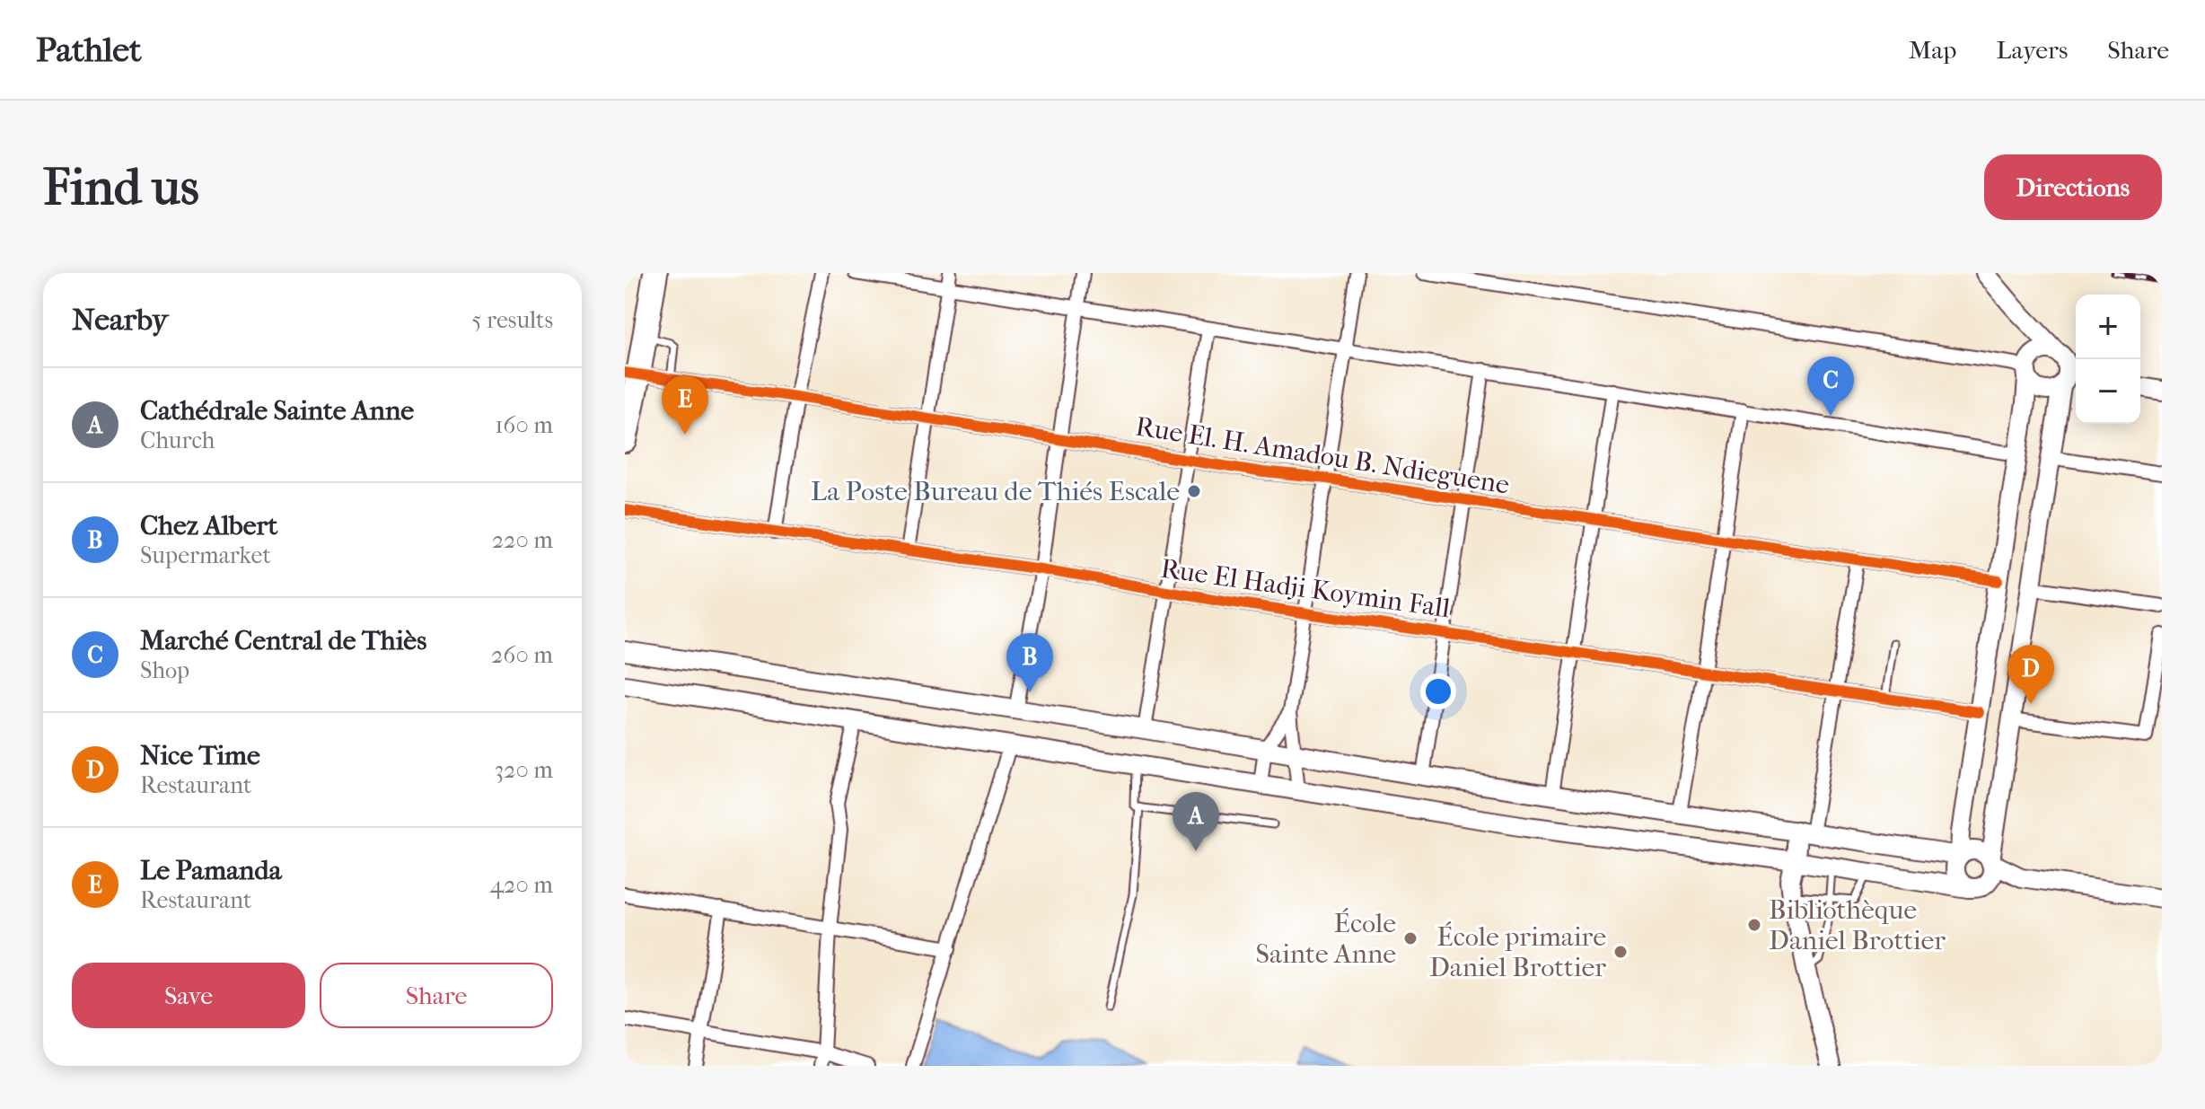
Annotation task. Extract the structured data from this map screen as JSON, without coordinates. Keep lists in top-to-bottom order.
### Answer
{
  "streets": {
    "street": ["Rue El. H. Amadou B. Ndieguene", "Rue El Hadji Koymin Fall"]
  },
  "places": [
    "La Poste Bureau de Thiés Escale",
    "Bibliothèque Daniel Brottier",
    "École Sainte Anne",
    "École primaire Daniel Brottier"
  ],
  "page": {
    "header": "Pathlet",
    "nav": ["Map", "Layers", "Share"],
    "buttons": [
      "Directions",
      ["Save", "Share"]
    ],
    "title": "Find us",
    "heading": ["Nearby", "5 results"],
    "map_buttons": ["+", "−"],
    "pins": [
      "C",
      "E",
      "B",
      "D",
      "A"
    ],
    "list": [
      {
        "mark": "A",
        "name": "Cathédrale Sainte Anne",
        "note": "Church",
        "value": "160 m"
      },
      {
        "mark": "B",
        "name": "Chez Albert",
        "note": "Supermarket",
        "value": "220 m"
      },
      {
        "mark": "C",
        "name": "Marché Central de Thiès",
        "note": "Shop",
        "value": "260 m"
      },
      {
        "mark": "D",
        "name": "Nice Time",
        "note": "Restaurant",
        "value": "320 m"
      },
      {
        "mark": "E",
        "name": "Le Pamanda",
        "note": "Restaurant",
        "value": "420 m"
      }
    ]
  }
}
